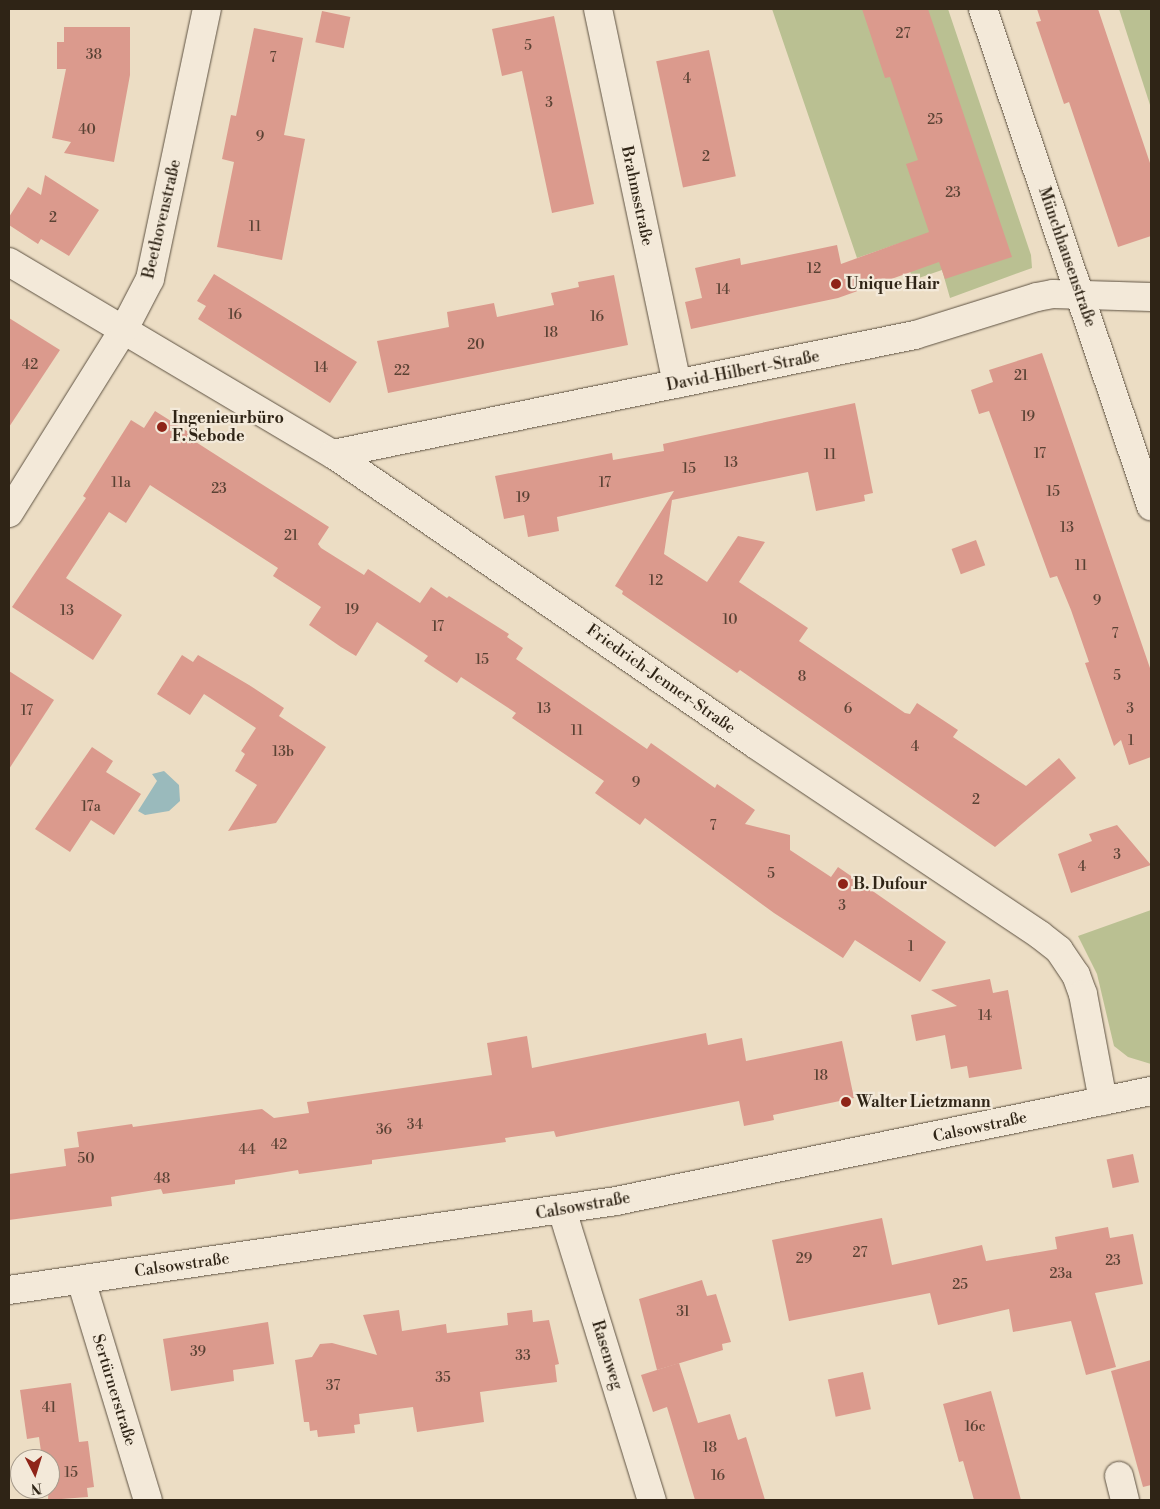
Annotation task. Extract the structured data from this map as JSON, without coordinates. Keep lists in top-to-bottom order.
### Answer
{
  "streets": {
    "street": [
      "Brahmsstraße",
      "Beethovenstraße",
      "Münchhausenstraße",
      "David-Hilbert-Straße",
      "Friedrich-Jenner-Straße",
      "Calsowstraße",
      "Rasenweg",
      "Sertürnerstraße"
    ]
  },
  "crossings": [
    ["Brahmsstraße", "David-Hilbert-Straße"],
    ["Beethovenstraße", "Friedrich-Jenner-Straße"],
    ["Münchhausenstraße", "David-Hilbert-Straße"],
    ["David-Hilbert-Straße", "Friedrich-Jenner-Straße"],
    ["Friedrich-Jenner-Straße", "Calsowstraße"],
    ["Calsowstraße", "Rasenweg"],
    ["Calsowstraße", "Sertürnerstraße"]
  ],
  "places": [
    "Unique Hair",
    "Ingenieurbüro F. Sebode",
    "B. Dufour",
    "Walter Lietzmann"
  ],
  "house_numbers": [
    "27",
    "5",
    "38",
    "7",
    "4",
    "3",
    "25",
    "40",
    "9",
    "2",
    "23",
    "2",
    "11",
    "12",
    "14",
    "16",
    "16",
    "18",
    "20",
    "42",
    "14",
    "22",
    "21",
    "19",
    "17",
    "11",
    "13",
    "15",
    "11a",
    "17",
    "23",
    "15",
    "19",
    "13",
    "21",
    "11",
    "12",
    "9",
    "19",
    "13",
    "10",
    "17",
    "7",
    "15",
    "5",
    "8",
    "13",
    "6",
    "3",
    "17",
    "11",
    "1",
    "4",
    "13b",
    "9",
    "2",
    "17a",
    "7",
    "3",
    "4",
    "5",
    "3",
    "1",
    "14",
    "18",
    "34",
    "36",
    "42",
    "44",
    "50",
    "48",
    "27",
    "29",
    "23",
    "23a",
    "25",
    "31",
    "39",
    "33",
    "35",
    "37",
    "41",
    "16c",
    "18",
    "15",
    "16"
  ],
  "north": "bottom"
}
